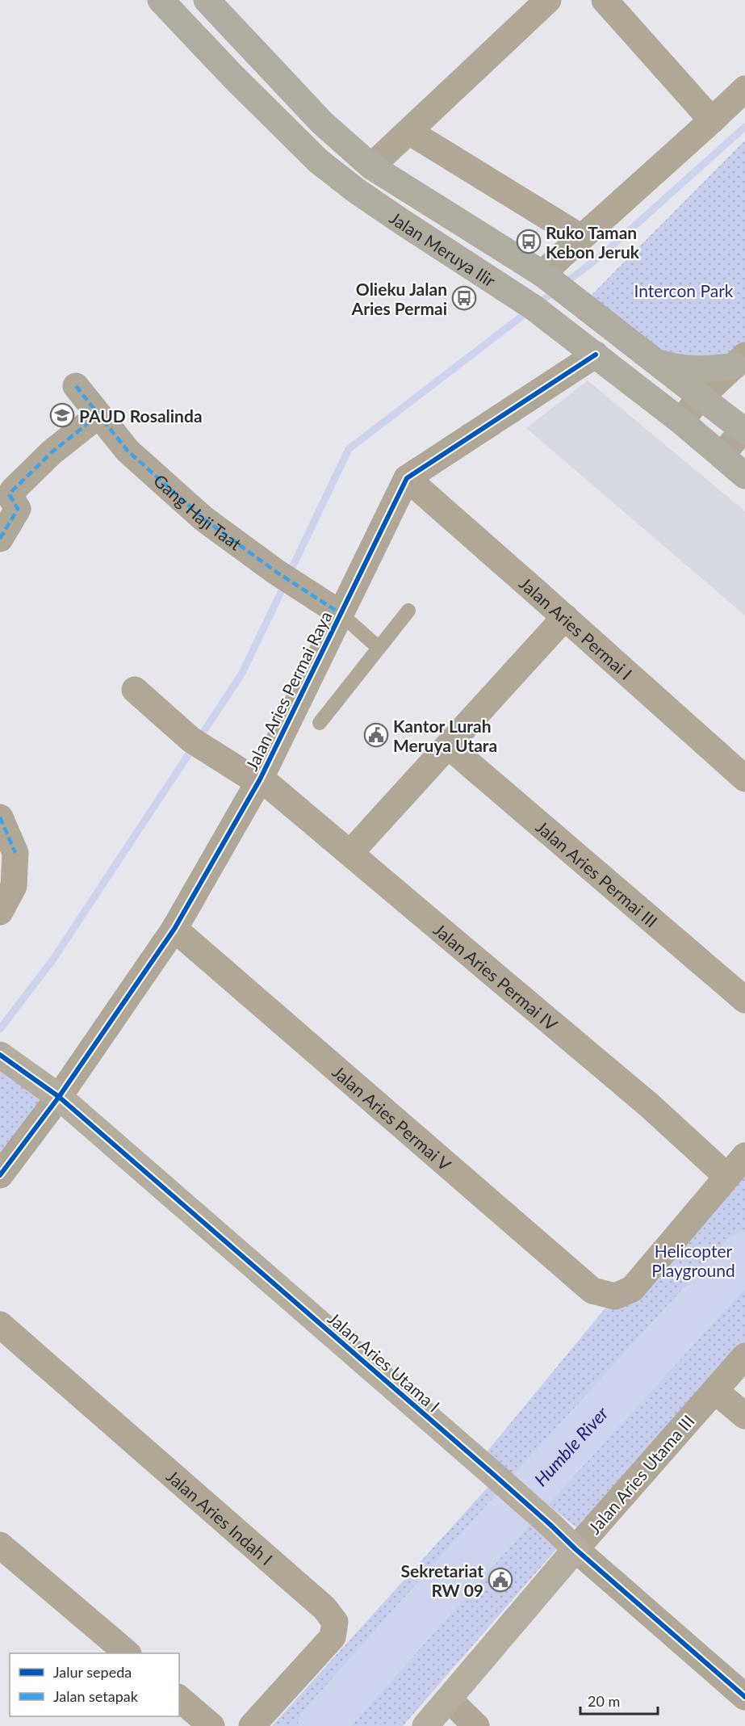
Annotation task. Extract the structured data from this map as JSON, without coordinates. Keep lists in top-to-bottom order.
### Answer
{
  "streets": {
    "main road": ["Jalan Meruya Ilir"],
    "street": [
      "Gang Haji Taat",
      "Jalan Aries Permai I",
      "Jalan Aries Permai Raya",
      "Jalan Aries Permai III",
      "Jalan Aries Permai IV",
      "Jalan Aries Permai V",
      "Jalan Aries Utama I",
      "Jalan Aries Utama III",
      "Jalan Aries Indah I"
    ]
  },
  "crossings": [
    ["Gang Haji Taat", "Jalan Aries Permai Raya"],
    ["Jalan Aries Permai I", "Jalan Aries Permai Raya"],
    ["Jalan Aries Permai Raya", "Jalan Aries Permai IV"],
    ["Jalan Aries Permai Raya", "Jalan Aries Permai V"],
    ["Jalan Aries Permai Raya", "Jalan Aries Utama I"],
    ["Jalan Aries Permai IV", "Jalan Aries Permai V"],
    ["Jalan Aries Utama I", "Jalan Aries Utama III"]
  ],
  "water": ["Humble River"],
  "parks": ["Intercon Park", "Helicopter Playground"],
  "places": {
    "bus stop": ["Ruko Taman Kebon Jeruk", "Olieku Jalan Aries Permai"],
    "school or university": ["PAUD Rosalinda"],
    "public building": ["Kantor Lurah Meruya Utara", "Sekretariat RW 09"]
  },
  "legend": ["Jalur sepeda", "Jalan setapak"],
  "scale_bar": "20 m"
}
